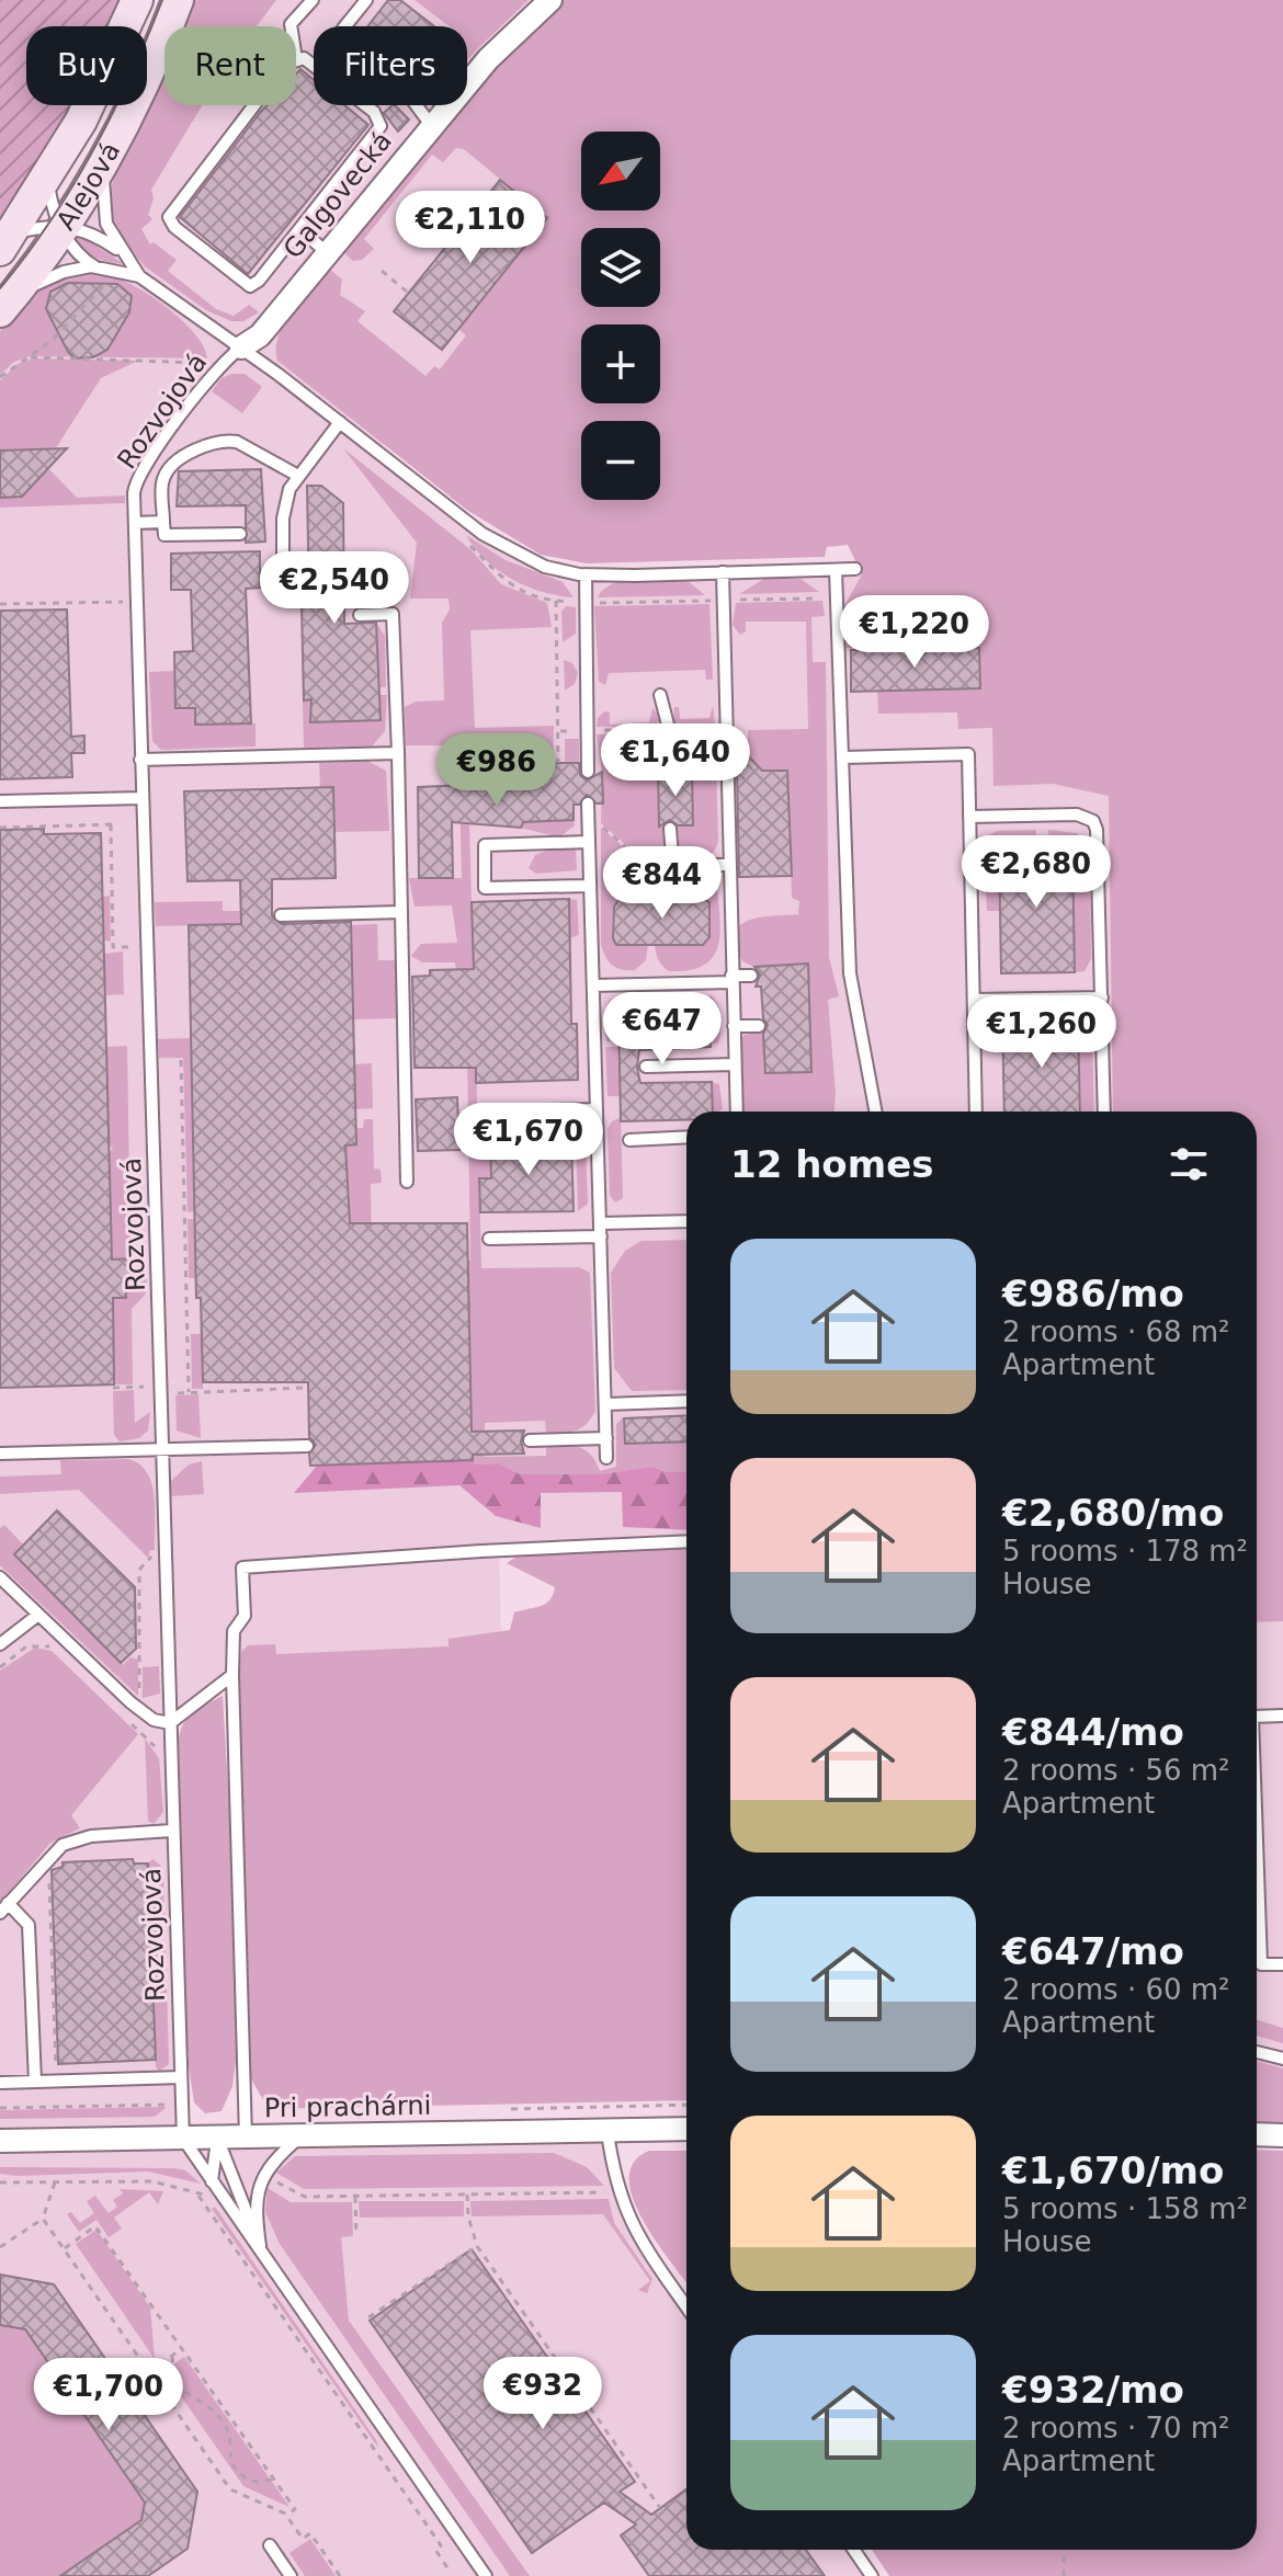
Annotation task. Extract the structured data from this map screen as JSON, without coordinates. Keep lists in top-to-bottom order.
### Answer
{
  "streets": {
    "street": ["Alejová", "Galgovecká", "Pri prachárni"],
    "lane": ["Rozvojová"]
  },
  "crossings": [
    ["Alejová", "Rozvojová"],
    ["Galgovecká", "Rozvojová"],
    ["Rozvojová", "Pri prachárni"]
  ],
  "north": "bottom left",
  "page": {
    "chip": ["Buy", "Rent", "Filters"],
    "map_buttons": ["+", "−"],
    "price": [
      "€2,110",
      "€2,540",
      "€1,220",
      "€1,640",
      "€986",
      "€2,680",
      "€844",
      "€647",
      "€1,260",
      "€1,670",
      "€932",
      "€1,700"
    ],
    "heading": "12 homes",
    "list": [
      {
        "name": "€986/mo",
        "note": "2 rooms · 68 m² · Apartment"
      },
      {
        "name": "€2,680/mo",
        "note": "5 rooms · 178 m² · House"
      },
      {
        "name": "€844/mo",
        "note": "2 rooms · 56 m² · Apartment"
      },
      {
        "name": "€647/mo",
        "note": "2 rooms · 60 m² · Apartment"
      },
      {
        "name": "€1,670/mo",
        "note": "5 rooms · 158 m² · House"
      },
      {
        "name": "€932/mo",
        "note": "2 rooms · 70 m² · Apartment"
      }
    ]
  }
}
